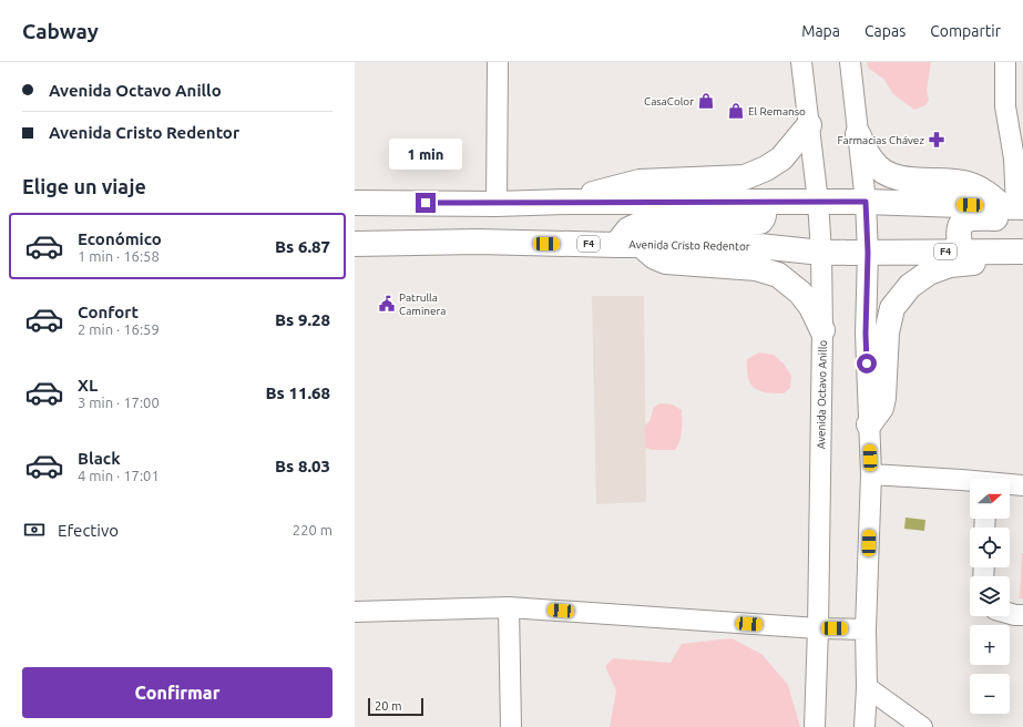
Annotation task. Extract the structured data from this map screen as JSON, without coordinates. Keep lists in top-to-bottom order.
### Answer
{
  "streets": {
    "highway": ["F4", "Avenida Cristo Redentor"],
    "street": ["Avenida Octavo Anillo"]
  },
  "crossings": [
    ["Avenida Cristo Redentor", "Avenida Octavo Anillo"]
  ],
  "places": {
    "shop": ["CasaColor", "El Remanso"],
    "pharmacy": ["Farmacias Chávez"],
    "public building": ["Patrulla Caminera"]
  },
  "scale_bar": "20 m",
  "north": "right",
  "page": {
    "header": "Cabway",
    "nav": ["Mapa", "Capas", "Compartir"],
    "banner": ["Avenida Octavo Anillo", "Avenida Cristo Redentor"],
    "bubble": "1 min",
    "heading": "Elige un viaje",
    "list": [
      {
        "name": "Económico",
        "note": "1 min · 16:58",
        "value": "Bs 6.87"
      },
      {
        "name": "Confort",
        "note": "2 min · 16:59",
        "value": "Bs 9.28"
      },
      {
        "name": "XL",
        "note": "3 min · 17:00",
        "value": "Bs 11.68"
      },
      {
        "name": "Black",
        "note": "4 min · 17:01",
        "value": "Bs 8.03"
      }
    ],
    "map_buttons": ["+", "−"],
    "pay": ["Efectivo", "220 m"],
    "buttons": "Confirmar",
    "scale": "20 m"
  }
}
